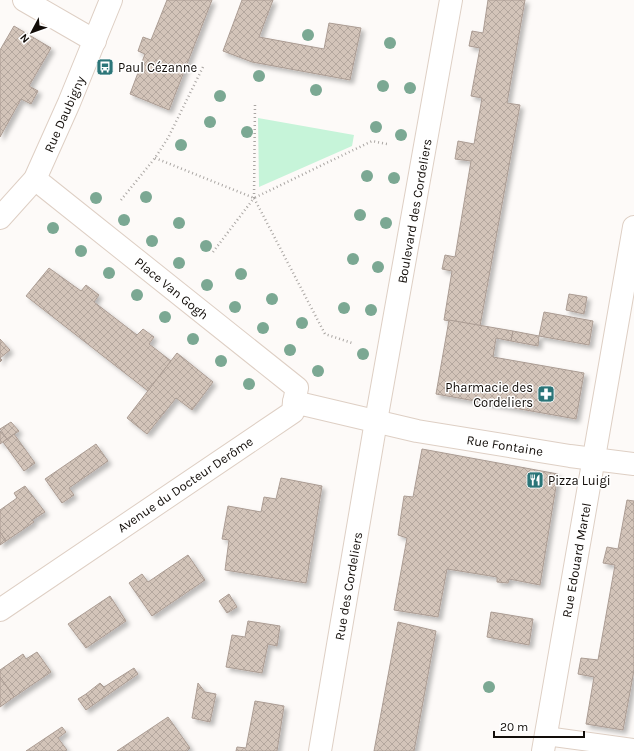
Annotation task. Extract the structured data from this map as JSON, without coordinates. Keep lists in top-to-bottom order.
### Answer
{
  "streets": {
    "street": [
      "Rue Daubigny",
      "Boulevard des Cordeliers",
      "Place Van Gogh",
      "Rue Fontaine",
      "Avenue du Docteur Derôme",
      "Rue Edouard Martel",
      "Rue des Cordeliers"
    ]
  },
  "crossings": [
    ["Rue Daubigny", "Place Van Gogh"],
    ["Boulevard des Cordeliers", "Rue Fontaine"],
    ["Boulevard des Cordeliers", "Rue des Cordeliers"],
    ["Place Van Gogh", "Avenue du Docteur Derôme"],
    ["Rue Fontaine", "Rue Edouard Martel"],
    ["Rue Fontaine", "Rue des Cordeliers"]
  ],
  "places": {
    "bus stop": ["Paul Cézanne"],
    "pharmacy": ["Pharmacie des Cordeliers"],
    "restaurant": ["Pizza Luigi"]
  },
  "scale_bar": "20 m",
  "north": "bottom left"
}
